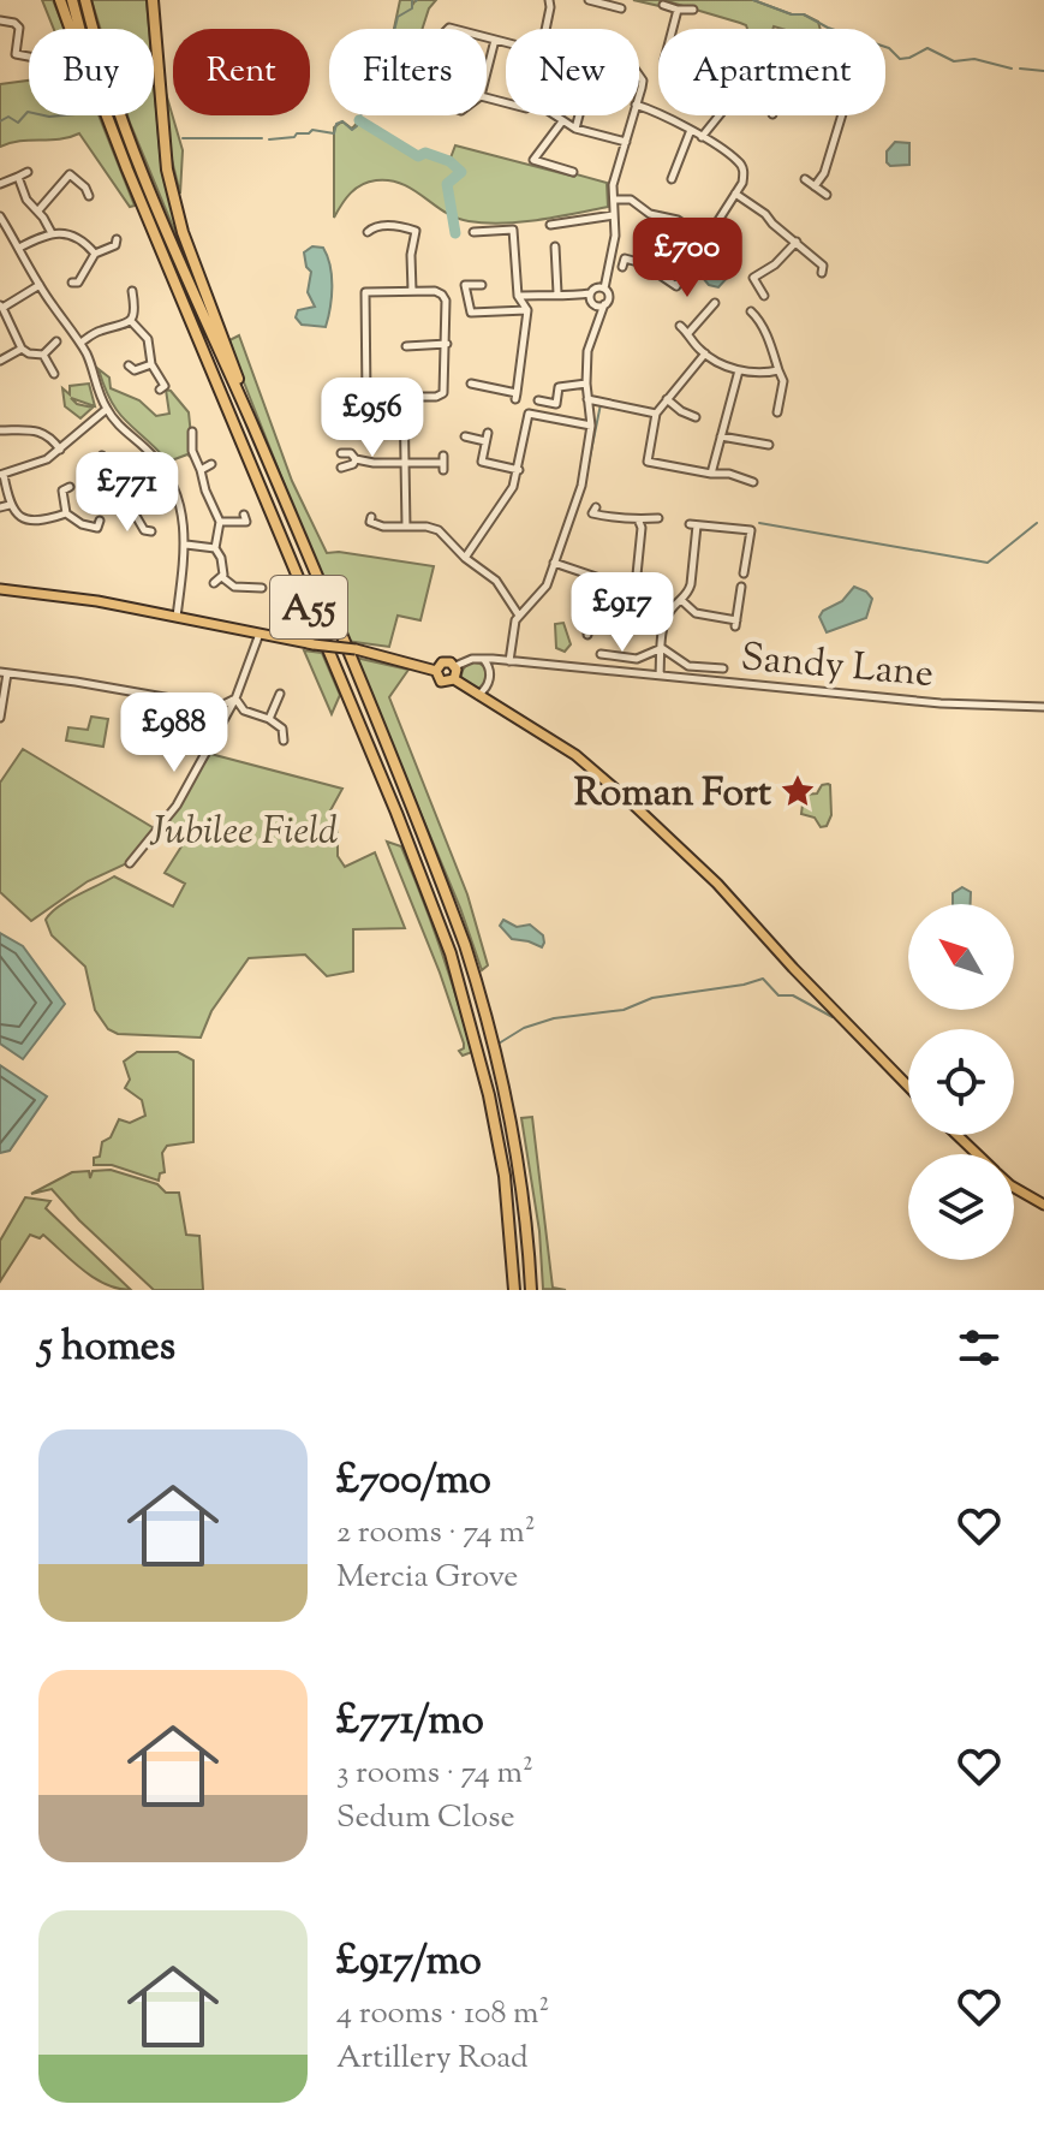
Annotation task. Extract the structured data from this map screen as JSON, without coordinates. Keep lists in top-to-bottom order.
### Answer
{
  "streets": {
    "highway": ["A55"],
    "street": ["Sandy Lane"]
  },
  "parks": ["Jubilee Field"],
  "places": {
    "place": ["Roman Fort"]
  },
  "north": "top left",
  "page": {
    "chip": [
      "Buy",
      "Rent",
      "Filters",
      "New",
      "Apartment"
    ],
    "price": [
      "£700",
      "£956",
      "£771",
      "£917",
      "£988"
    ],
    "heading": "5 homes",
    "list": [
      {
        "name": "£700/mo",
        "note": "2 rooms · 74 m² · Mercia Grove"
      },
      {
        "name": "£771/mo",
        "note": "3 rooms · 74 m² · Sedum Close"
      },
      {
        "name": "£917/mo",
        "note": "4 rooms · 108 m² · Artillery Road"
      }
    ]
  }
}
